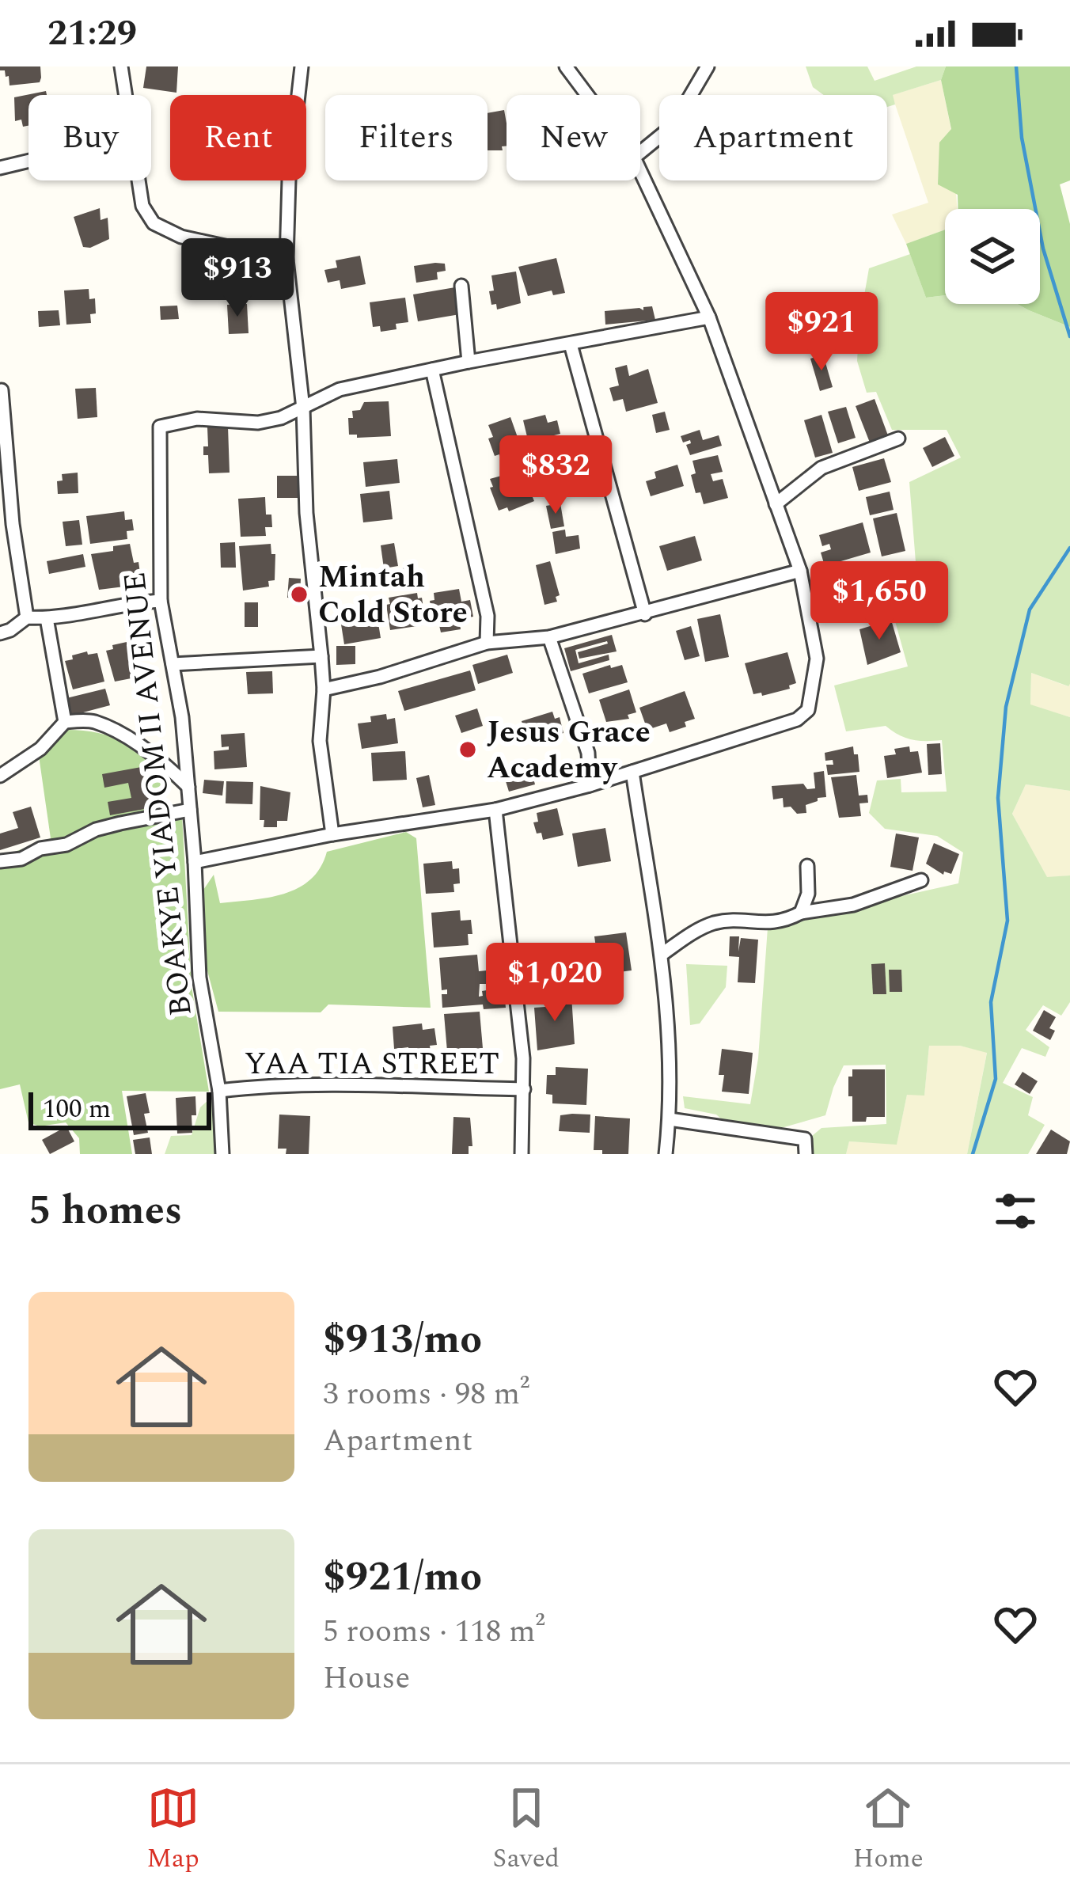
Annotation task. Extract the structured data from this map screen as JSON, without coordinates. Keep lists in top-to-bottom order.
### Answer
{
  "streets": {
    "street": ["BOAKYE YIADOM II AVENUE", "YAA TIA STREET"]
  },
  "crossings": [
    ["BOAKYE YIADOM II AVENUE", "YAA TIA STREET"]
  ],
  "places": ["Mintah Cold Store", "Jesus Grace Academy"],
  "scale_bar": "100 m",
  "page": {
    "status": "21:29",
    "chip": [
      "Buy",
      "Rent",
      "Filters",
      "New",
      "Apartment"
    ],
    "price": [
      "$913",
      "$921",
      "$832",
      "$1,650",
      "$1,020"
    ],
    "scale": "100 m",
    "heading": "5 homes",
    "list": [
      {
        "name": "$913/mo",
        "note": "3 rooms · 98 m² · Apartment"
      },
      {
        "name": "$921/mo",
        "note": "5 rooms · 118 m² · House"
      }
    ],
    "tabs": ["Map", "Saved", "Home"]
  }
}
